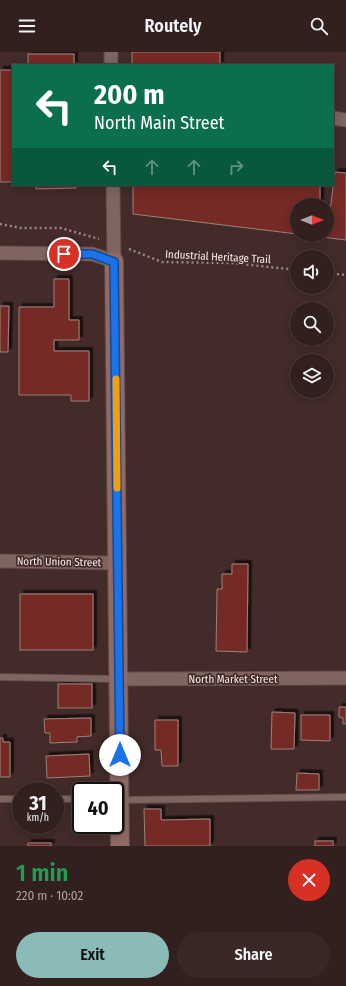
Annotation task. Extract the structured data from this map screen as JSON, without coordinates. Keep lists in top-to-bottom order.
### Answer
{
  "streets": {
    "street": ["North Union Street", "North Market Street"],
    "path": ["Industrial Heritage Trail"]
  },
  "north": "right",
  "page": {
    "header": "Routely",
    "turn": ["200 m", "North Main Street"],
    "speed": "31 km/h",
    "limit": "40",
    "heading": ["1 min", "220 m · 10:02"],
    "buttons": ["Exit", "Share"]
  }
}
